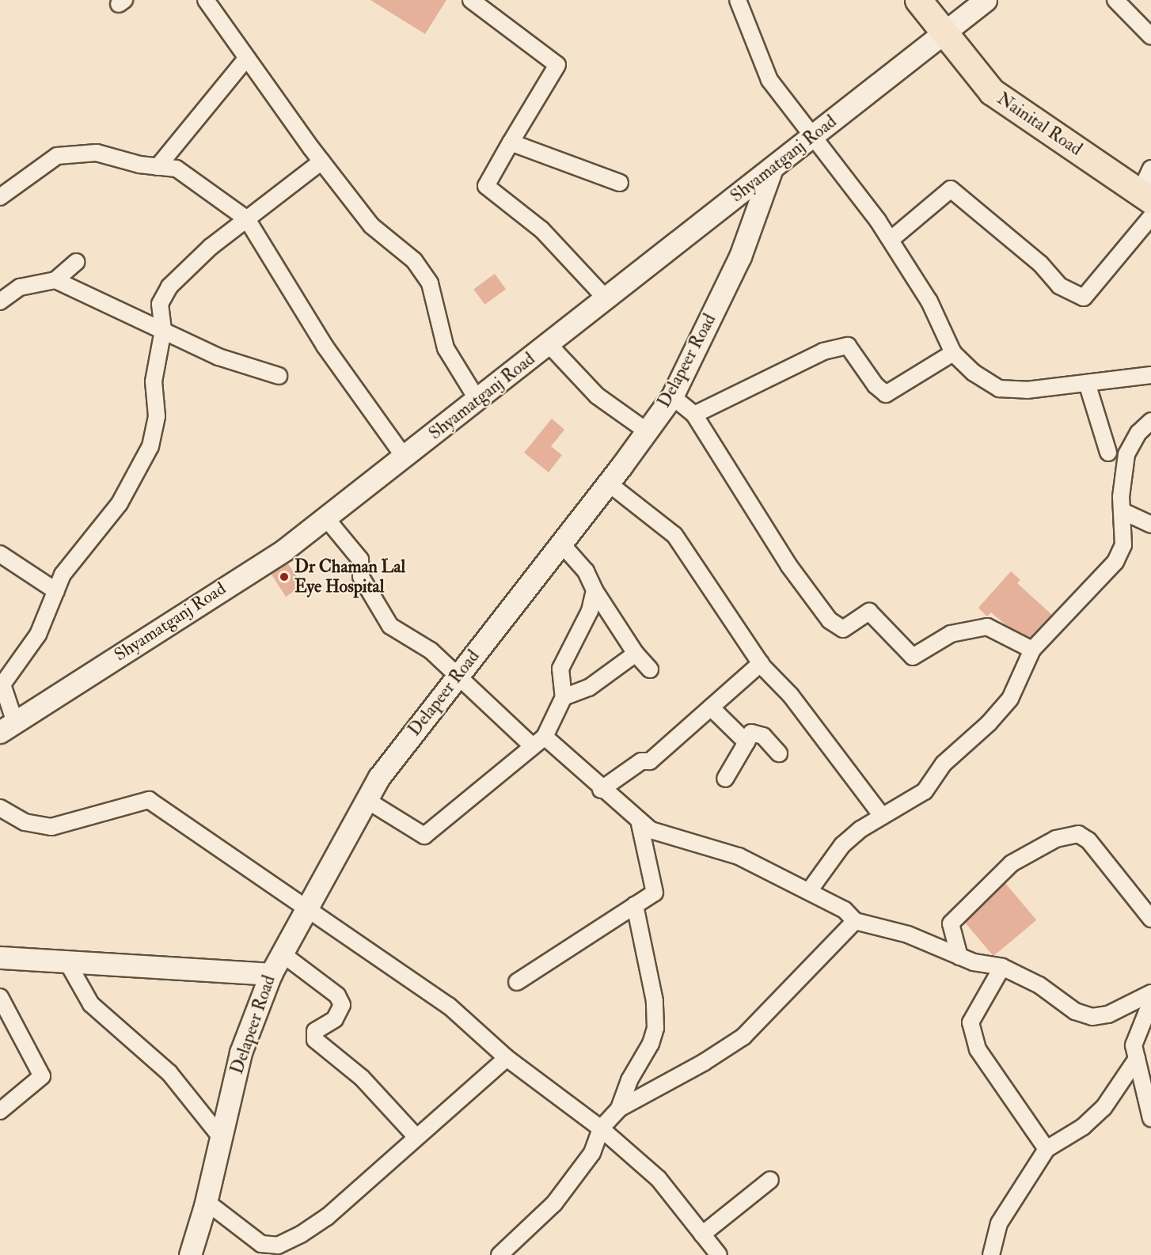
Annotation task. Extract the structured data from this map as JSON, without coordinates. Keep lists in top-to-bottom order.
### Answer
{
  "streets": {
    "highway": ["Nainital Road"],
    "street": ["Shyamatganj Road", "Delapeer Road"]
  },
  "crossings": [
    ["Nainital Road", "Shyamatganj Road"],
    ["Shyamatganj Road", "Delapeer Road"]
  ],
  "places": ["Dr Chaman Lal Eye Hospital"]
}
